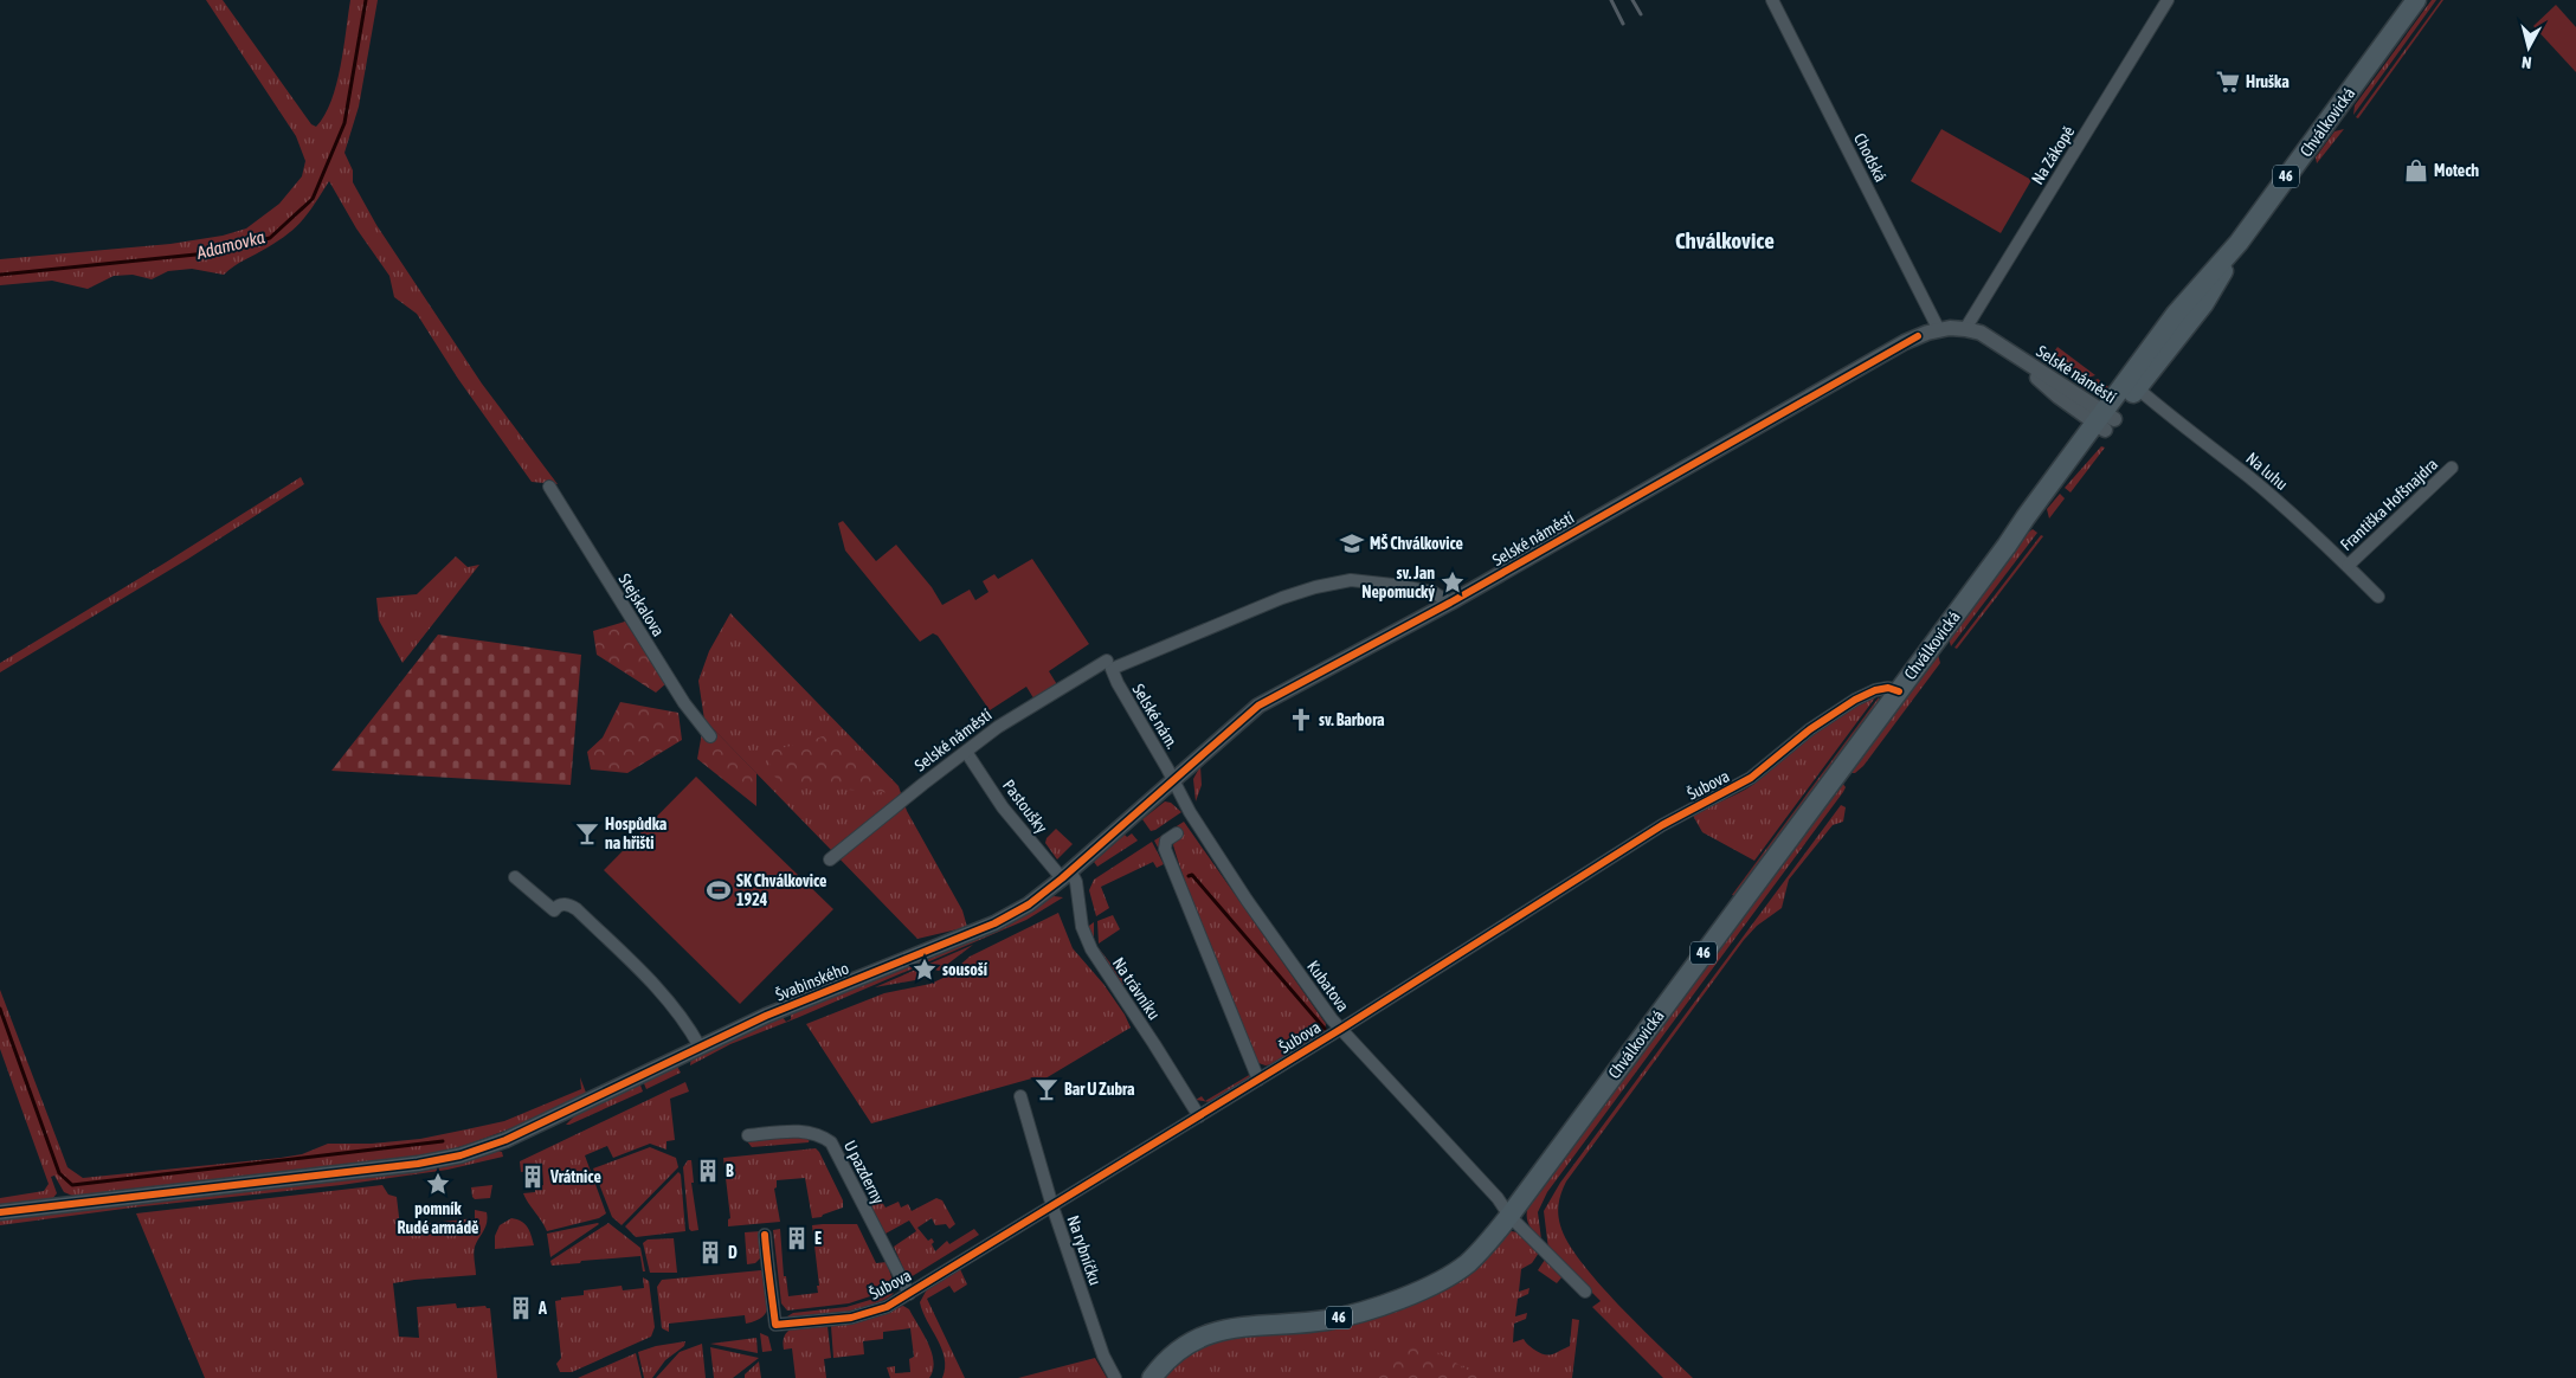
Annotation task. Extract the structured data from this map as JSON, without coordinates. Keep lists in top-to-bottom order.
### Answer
{
  "streets": {
    "main road": ["Chválkovická", "46"],
    "street": [
      "Na Zákopě",
      "Chodská",
      "Selské náměstí",
      "Na luhu",
      "Františka Hofšnajdra",
      "Stejskalova",
      "Selské nám.",
      "Šubova",
      "Pastoušky",
      "Švabinského",
      "Kubatova",
      "Na trávníku",
      "U pazderny",
      "Na rybníčku"
    ]
  },
  "crossings": [
    ["Chválkovická", "Selské náměstí"],
    ["Chválkovická", "Na luhu"],
    ["Chválkovická", "Šubova"],
    ["Chválkovická", "Kubatova"],
    ["Na Zákopě", "Selské náměstí"],
    ["Chodská", "Selské náměstí"],
    ["Selské náměstí", "Selské nám."],
    ["Selské náměstí", "Pastoušky"],
    ["Selské náměstí", "Švabinského"],
    ["Selské náměstí", "Kubatova"],
    ["Na luhu", "Františka Hofšnajdra"],
    ["Selské nám.", "Švabinského"],
    ["Selské nám.", "Kubatova"],
    ["Šubova", "Kubatova"],
    ["Šubova", "Na trávníku"],
    ["Šubova", "U pazderny"],
    ["Šubova", "Na rybníčku"],
    ["Pastoušky", "Švabinského"],
    ["Pastoušky", "Na trávníku"],
    ["Švabinského", "Kubatova"],
    ["Švabinského", "Na trávníku"]
  ],
  "districts": ["Chválkovice"],
  "water": ["Adamovka"],
  "places": {
    "supermarket": ["Hruška"],
    "shop": ["Motech"],
    "school or university": ["MŠ Chválkovice"],
    "place": ["sv. Jan Nepomucký", "sousoší", "pomník Rudé armádě"],
    "church": ["sv. Barbora"],
    "bar": ["Hospůdka na hřišti", "Bar U Zubra"],
    "sports": ["SK Chválkovice 1924"],
    "building": [
      "B",
      "Vrátnice",
      "E",
      "D",
      "A"
    ]
  },
  "north": "bottom"
}
